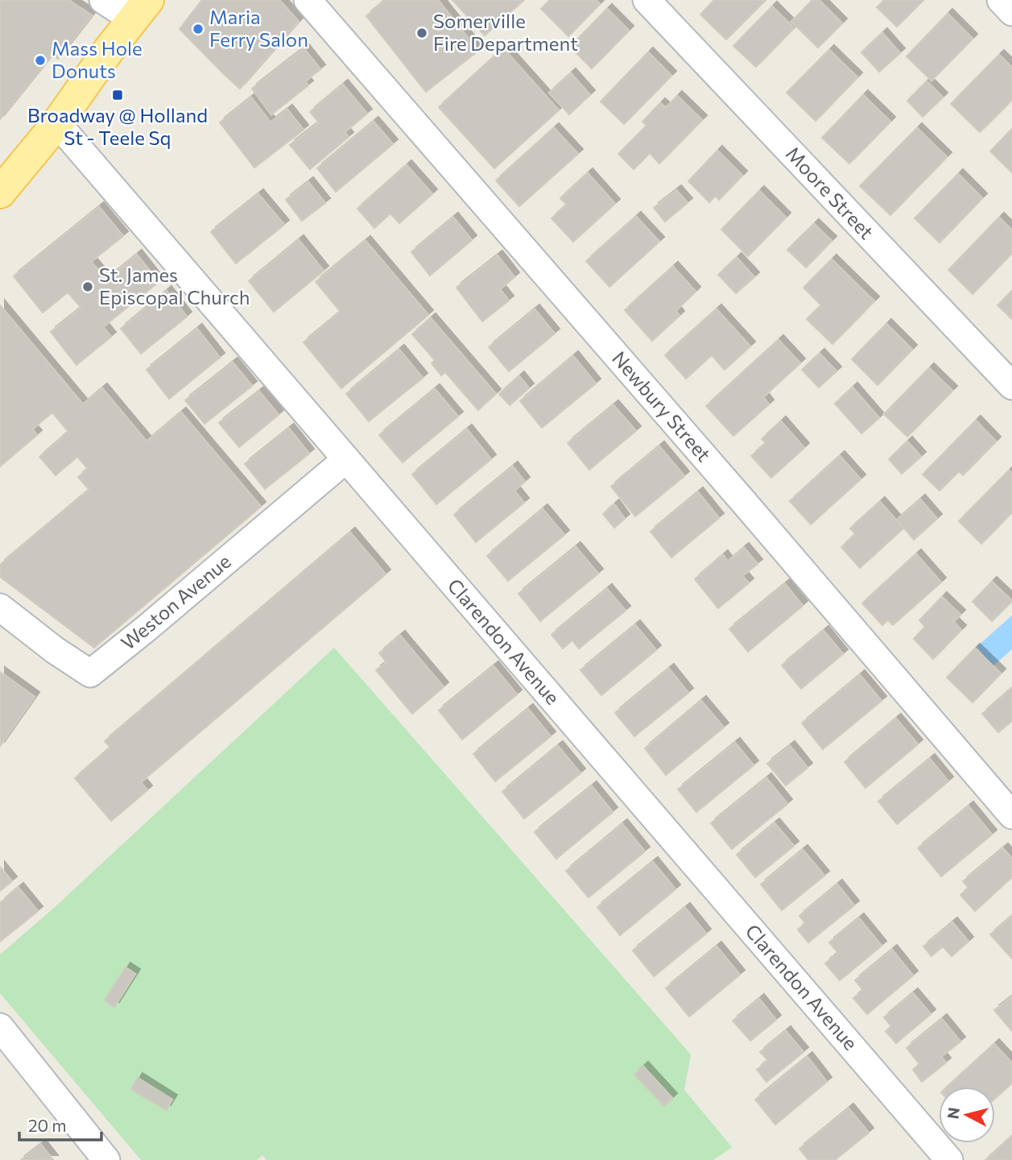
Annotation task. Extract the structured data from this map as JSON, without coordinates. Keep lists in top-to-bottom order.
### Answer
{
  "streets": {
    "street": [
      "Moore Street",
      "Newbury Street",
      "Weston Avenue",
      "Clarendon Avenue"
    ]
  },
  "crossings": [
    ["Weston Avenue", "Clarendon Avenue"]
  ],
  "places": {
    "other": [
      "Maria Ferry Salon",
      "Somerville Fire Department",
      "Mass Hole Donuts",
      "St. James Episcopal Church"
    ],
    "transit": ["Broadway @ Holland St - Teele Sq"]
  },
  "scale_bar": "20 m",
  "north": "left"
}
